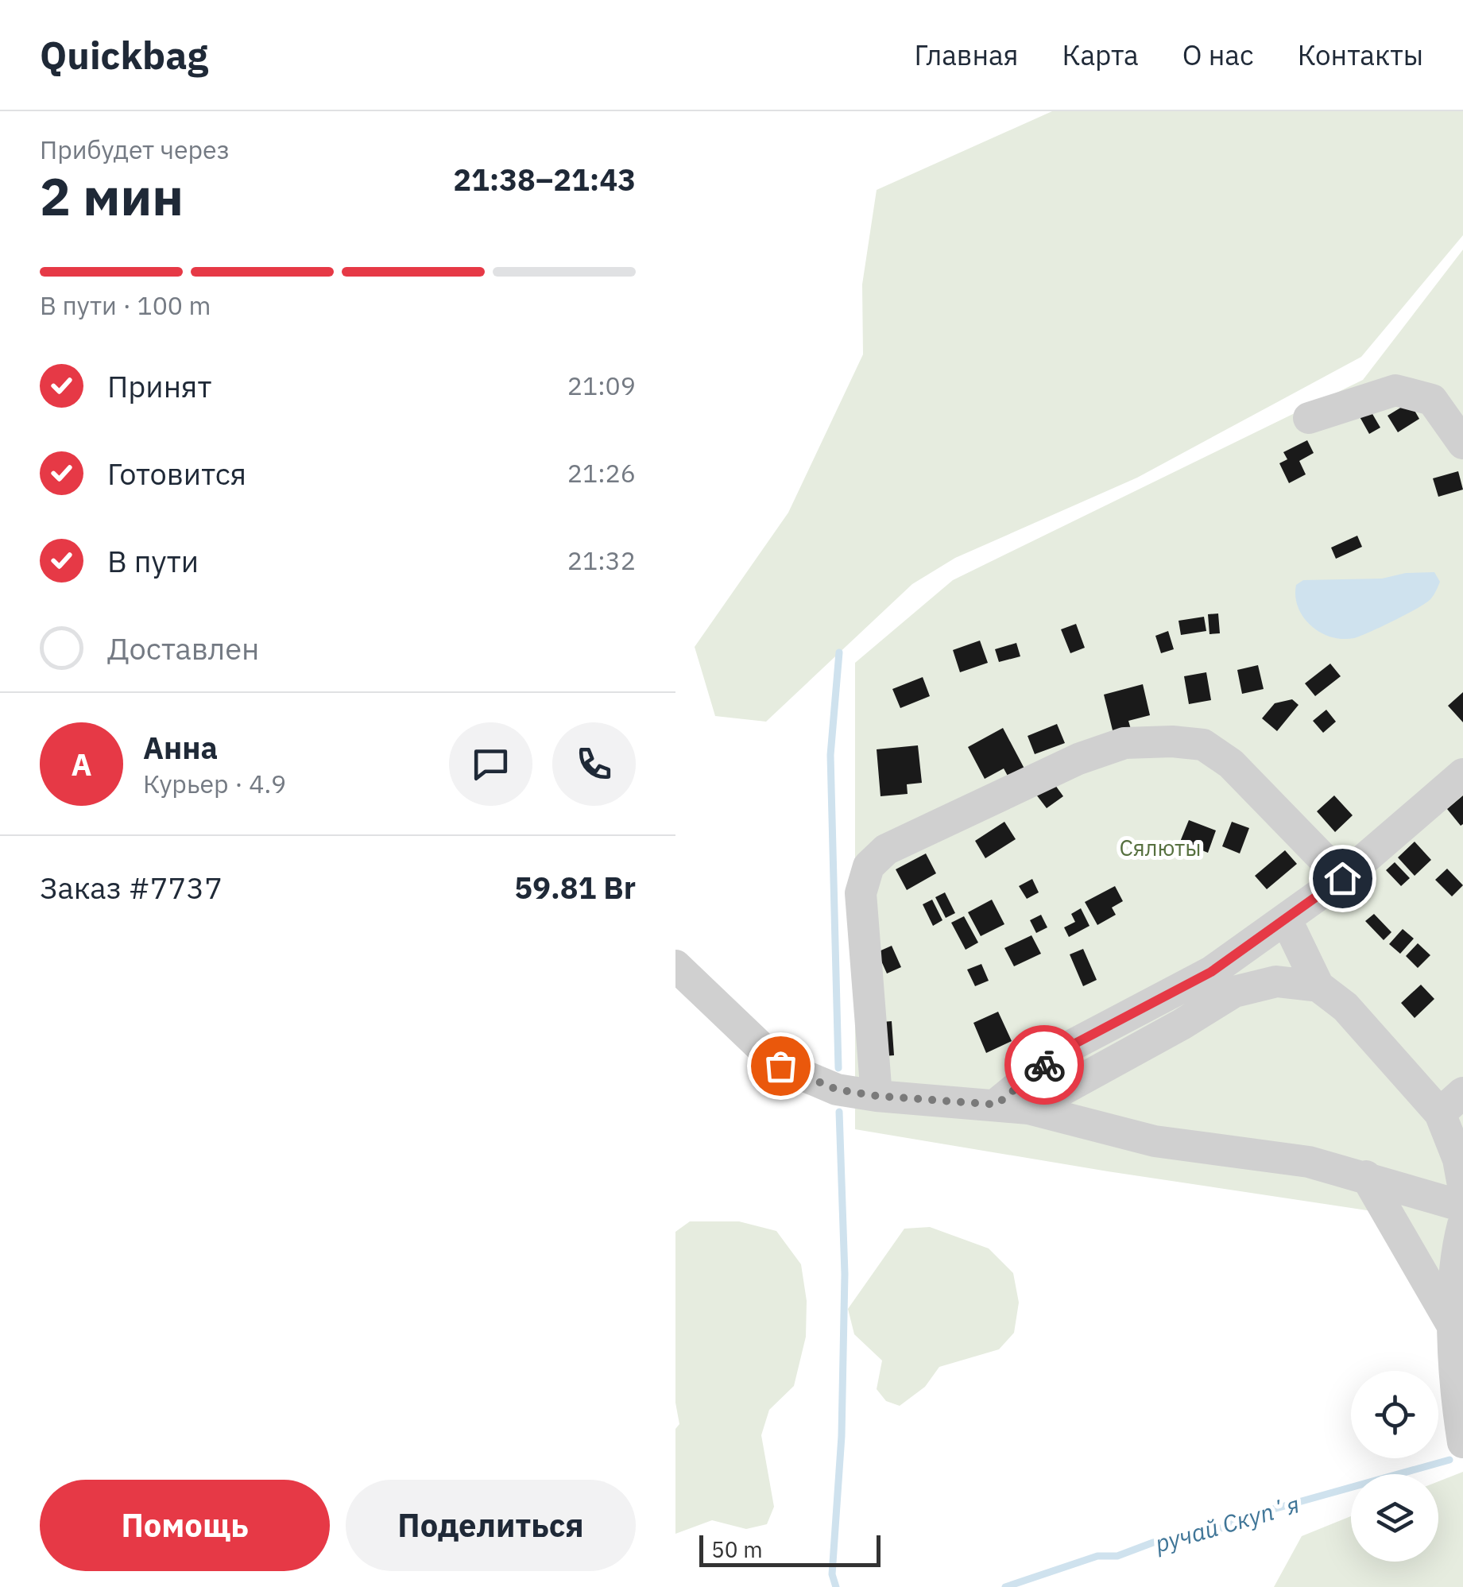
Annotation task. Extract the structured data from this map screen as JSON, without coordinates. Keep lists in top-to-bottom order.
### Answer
{
  "water": ["ручай Скупʼя"],
  "parks": ["Сялюты"],
  "scale_bar": "50 m",
  "page": {
    "header": "Quickbag",
    "nav": [
      "Главная",
      "Карта",
      "О нас",
      "Контакты"
    ],
    "heading": ["2 мин", "Прибудет через", "21:38–21:43"],
    "panel": [
      "Анна",
      "Курьер · 4.9",
      "Заказ #7737",
      "59.81 Br"
    ],
    "bar": "В пути · 100 m",
    "list": [
      ["Принят", "21:09"],
      ["Готовится", "21:26"],
      ["В пути", "21:32"],
      "Доставлен"
    ],
    "round": "А",
    "buttons": ["Помощь", "Поделиться"],
    "scale": "50 m"
  }
}
